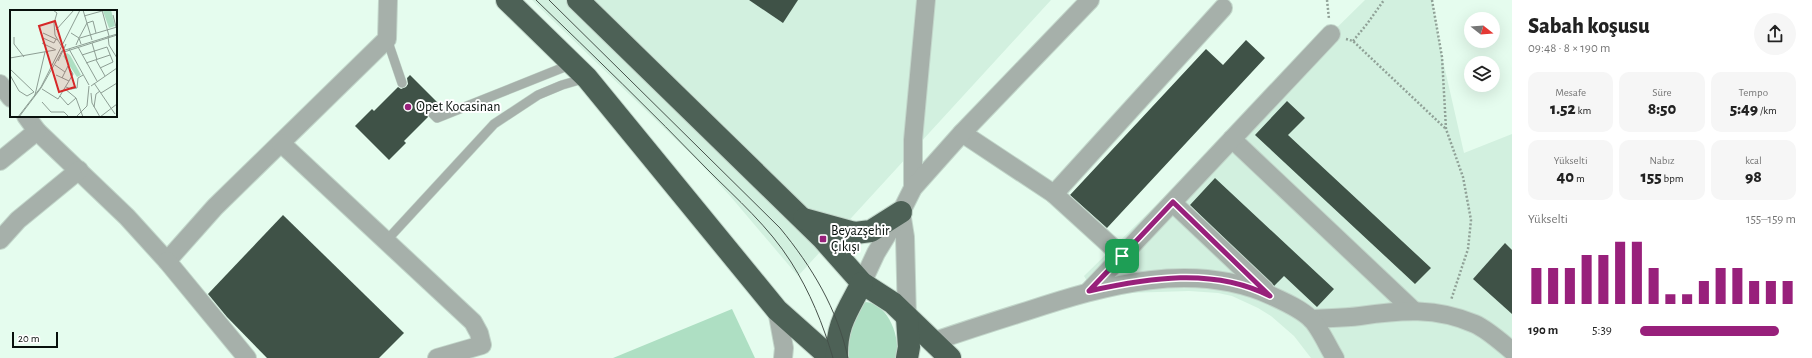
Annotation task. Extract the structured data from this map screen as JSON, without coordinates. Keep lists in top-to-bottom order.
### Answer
{
  "places": {
    "other": ["Opet Kocasinan"],
    "transit": ["Beyazşehir Çıkışı"]
  },
  "scale_bar": "20 m",
  "north": "right",
  "page": {
    "heading": ["Sabah koşusu", "09:48 · 8 × 190 m"],
    "stats": [
      ["Mesafe", "1.52 km"],
      ["Süre", "8:50"],
      ["Tempo", "5:49 /km"],
      ["Yükselti", "40 m"],
      ["Nabız", "155 bpm"],
      ["kcal", "98"]
    ],
    "chart": ["Yükselti", "155–159 m"],
    "list": [
      {
        "name": "190 m",
        "note": "5:39"
      }
    ],
    "scale": "20 m"
  }
}
